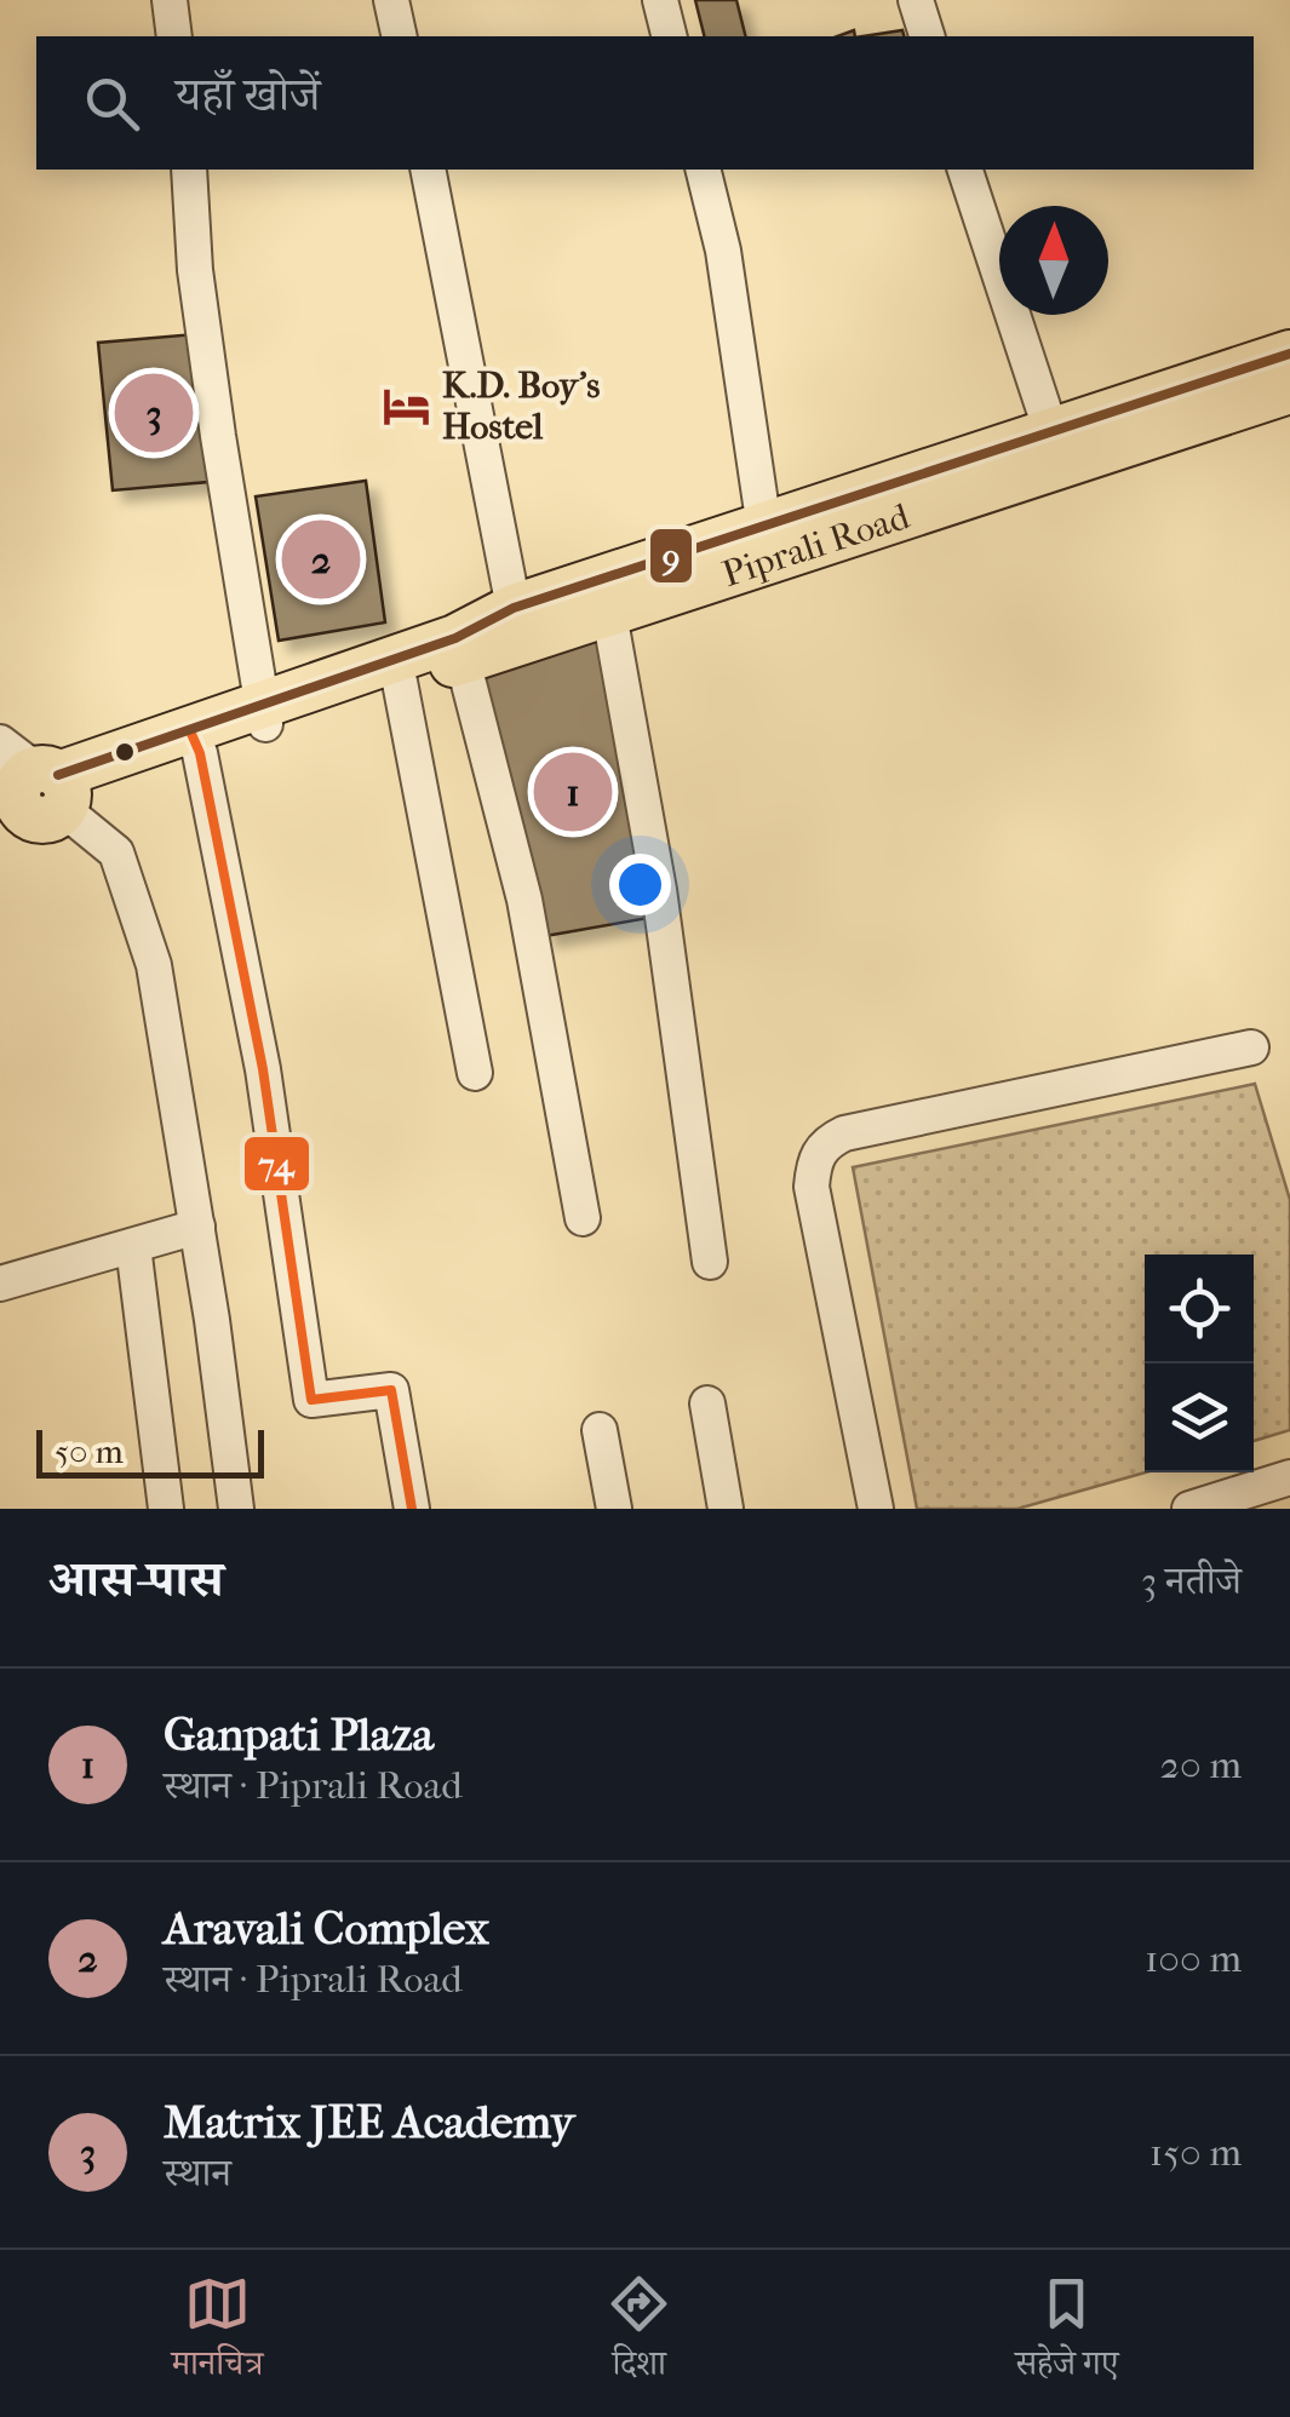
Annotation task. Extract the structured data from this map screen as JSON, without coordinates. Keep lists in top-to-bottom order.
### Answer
{
  "streets": {
    "main road": ["Piprali Road"]
  },
  "places": {
    "hotel": ["K.D. Boy's Hostel"]
  },
  "lines": ["transit line 9", "transit line 74"],
  "scale_bar": "50 m",
  "north": "top",
  "page": {
    "search": "यहाँ खोजें",
    "pins": ["3", "2", "1"],
    "scale": "50 m",
    "heading": ["आस-पास", "3 नतीजे"],
    "list": [
      {
        "mark": "1",
        "name": "Ganpati Plaza",
        "note": "स्थान · Piprali Road",
        "value": "20 m"
      },
      {
        "mark": "2",
        "name": "Aravali Complex",
        "note": "स्थान · Piprali Road",
        "value": "100 m"
      },
      {
        "mark": "3",
        "name": "Matrix JEE Academy",
        "note": "स्थान",
        "value": "150 m"
      }
    ],
    "nav": ["मानचित्र", "दिशा", "सहेजे गए"]
  }
}
